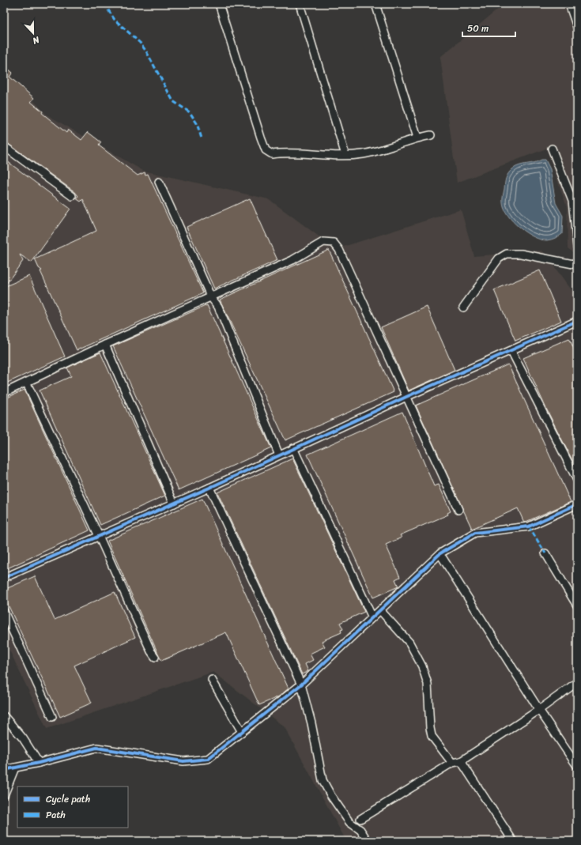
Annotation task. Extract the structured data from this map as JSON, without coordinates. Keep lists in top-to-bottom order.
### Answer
{
  "legend": ["Cycle path", "Path"],
  "scale_bar": "50 m",
  "north": "bottom"
}
